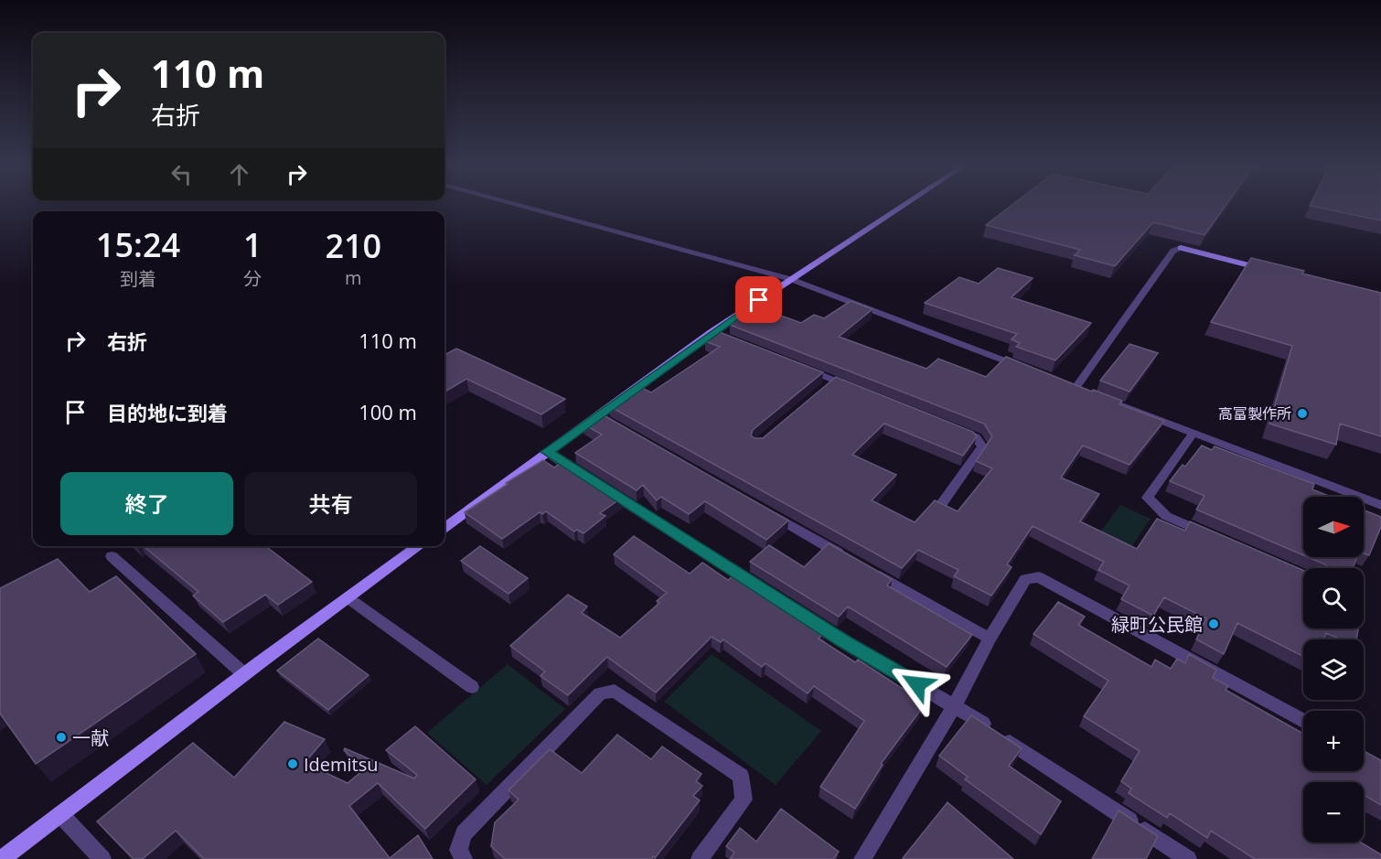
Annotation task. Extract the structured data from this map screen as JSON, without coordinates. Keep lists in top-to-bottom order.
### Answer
{
  "places": [
    "高富製作所",
    "緑町公民館",
    "一献",
    "Idemitsu"
  ],
  "north": "right",
  "page": {
    "turn": ["110 m", "右折"],
    "eta": [
      "15:24",
      "到着",
      "1",
      "分",
      "210",
      "m"
    ],
    "list": [
      {
        "name": "右折",
        "value": "110 m"
      },
      {
        "name": "目的地に到着",
        "value": "100 m"
      }
    ],
    "buttons": ["終了", "共有"],
    "map_buttons": ["+", "−"]
  }
}
